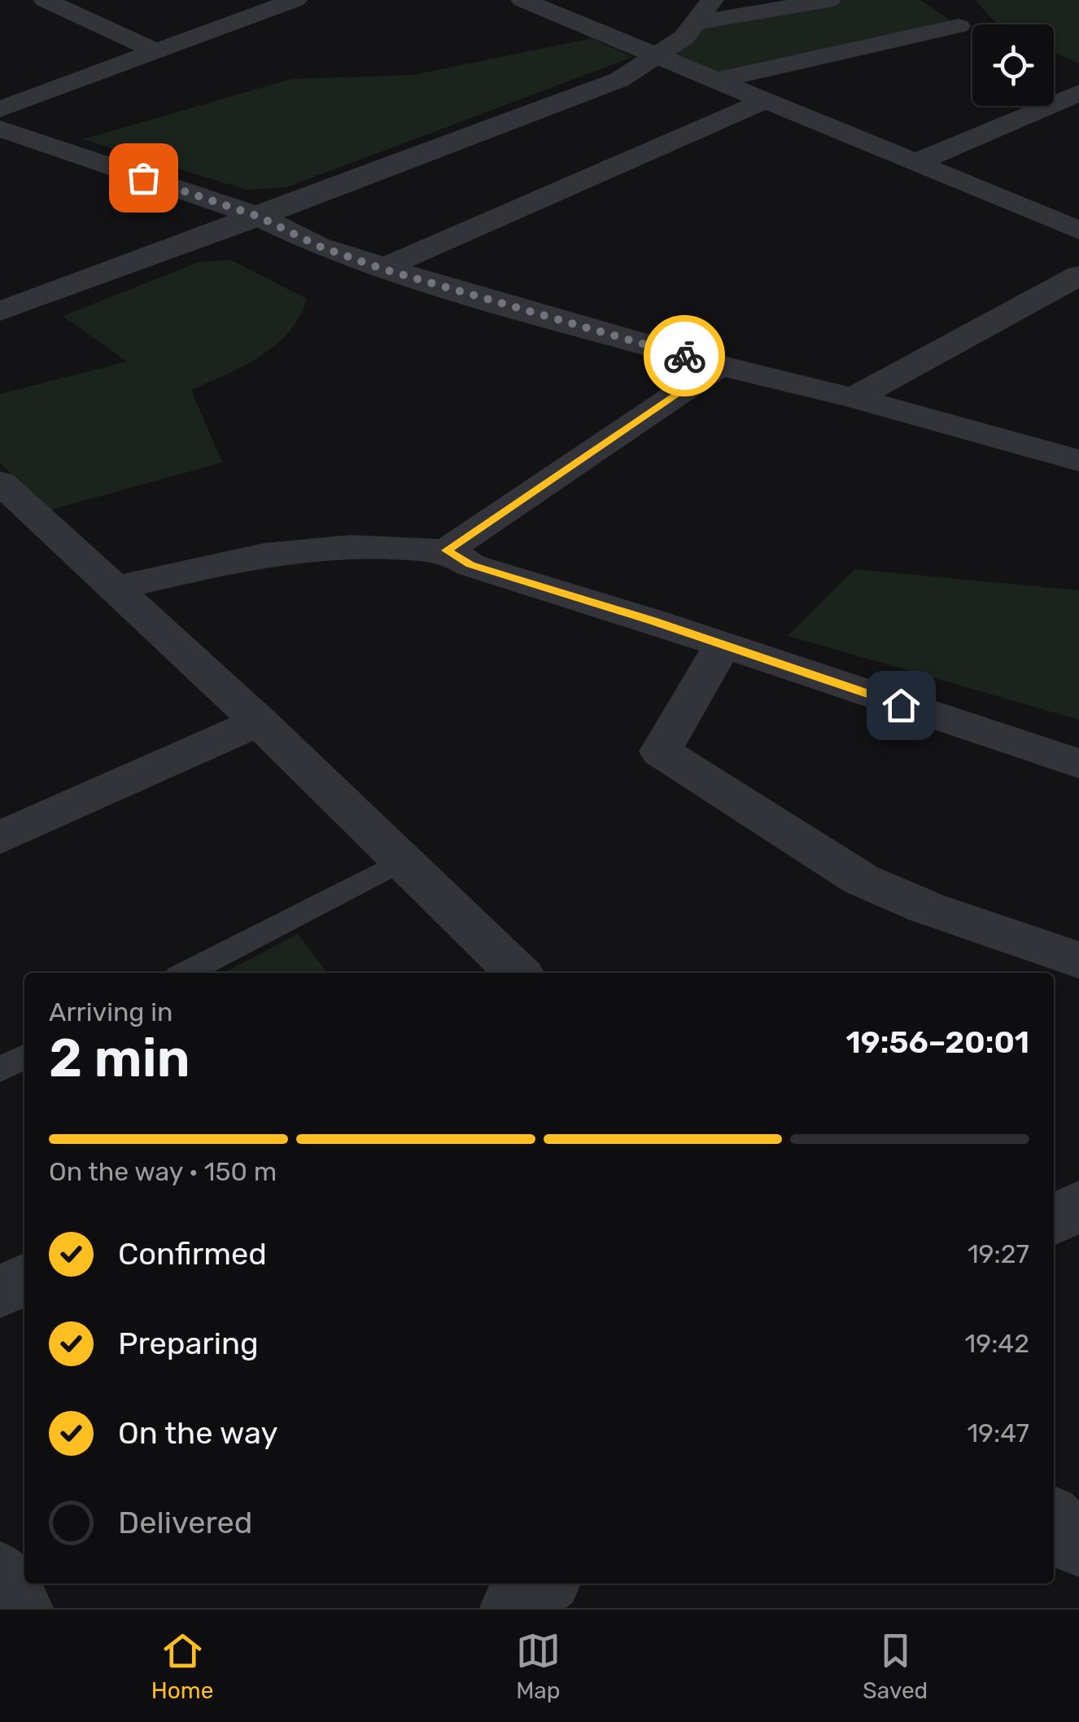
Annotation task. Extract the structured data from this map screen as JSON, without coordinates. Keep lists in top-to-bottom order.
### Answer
{
  "page": {
    "heading": ["2 min", "Arriving in", "19:56–20:01"],
    "bar": "On the way · 150 m",
    "list": [
      ["Confirmed", "19:27"],
      ["Preparing", "19:42"],
      ["On the way", "19:47"],
      "Delivered"
    ],
    "tabs": ["Home", "Map", "Saved"]
  }
}
